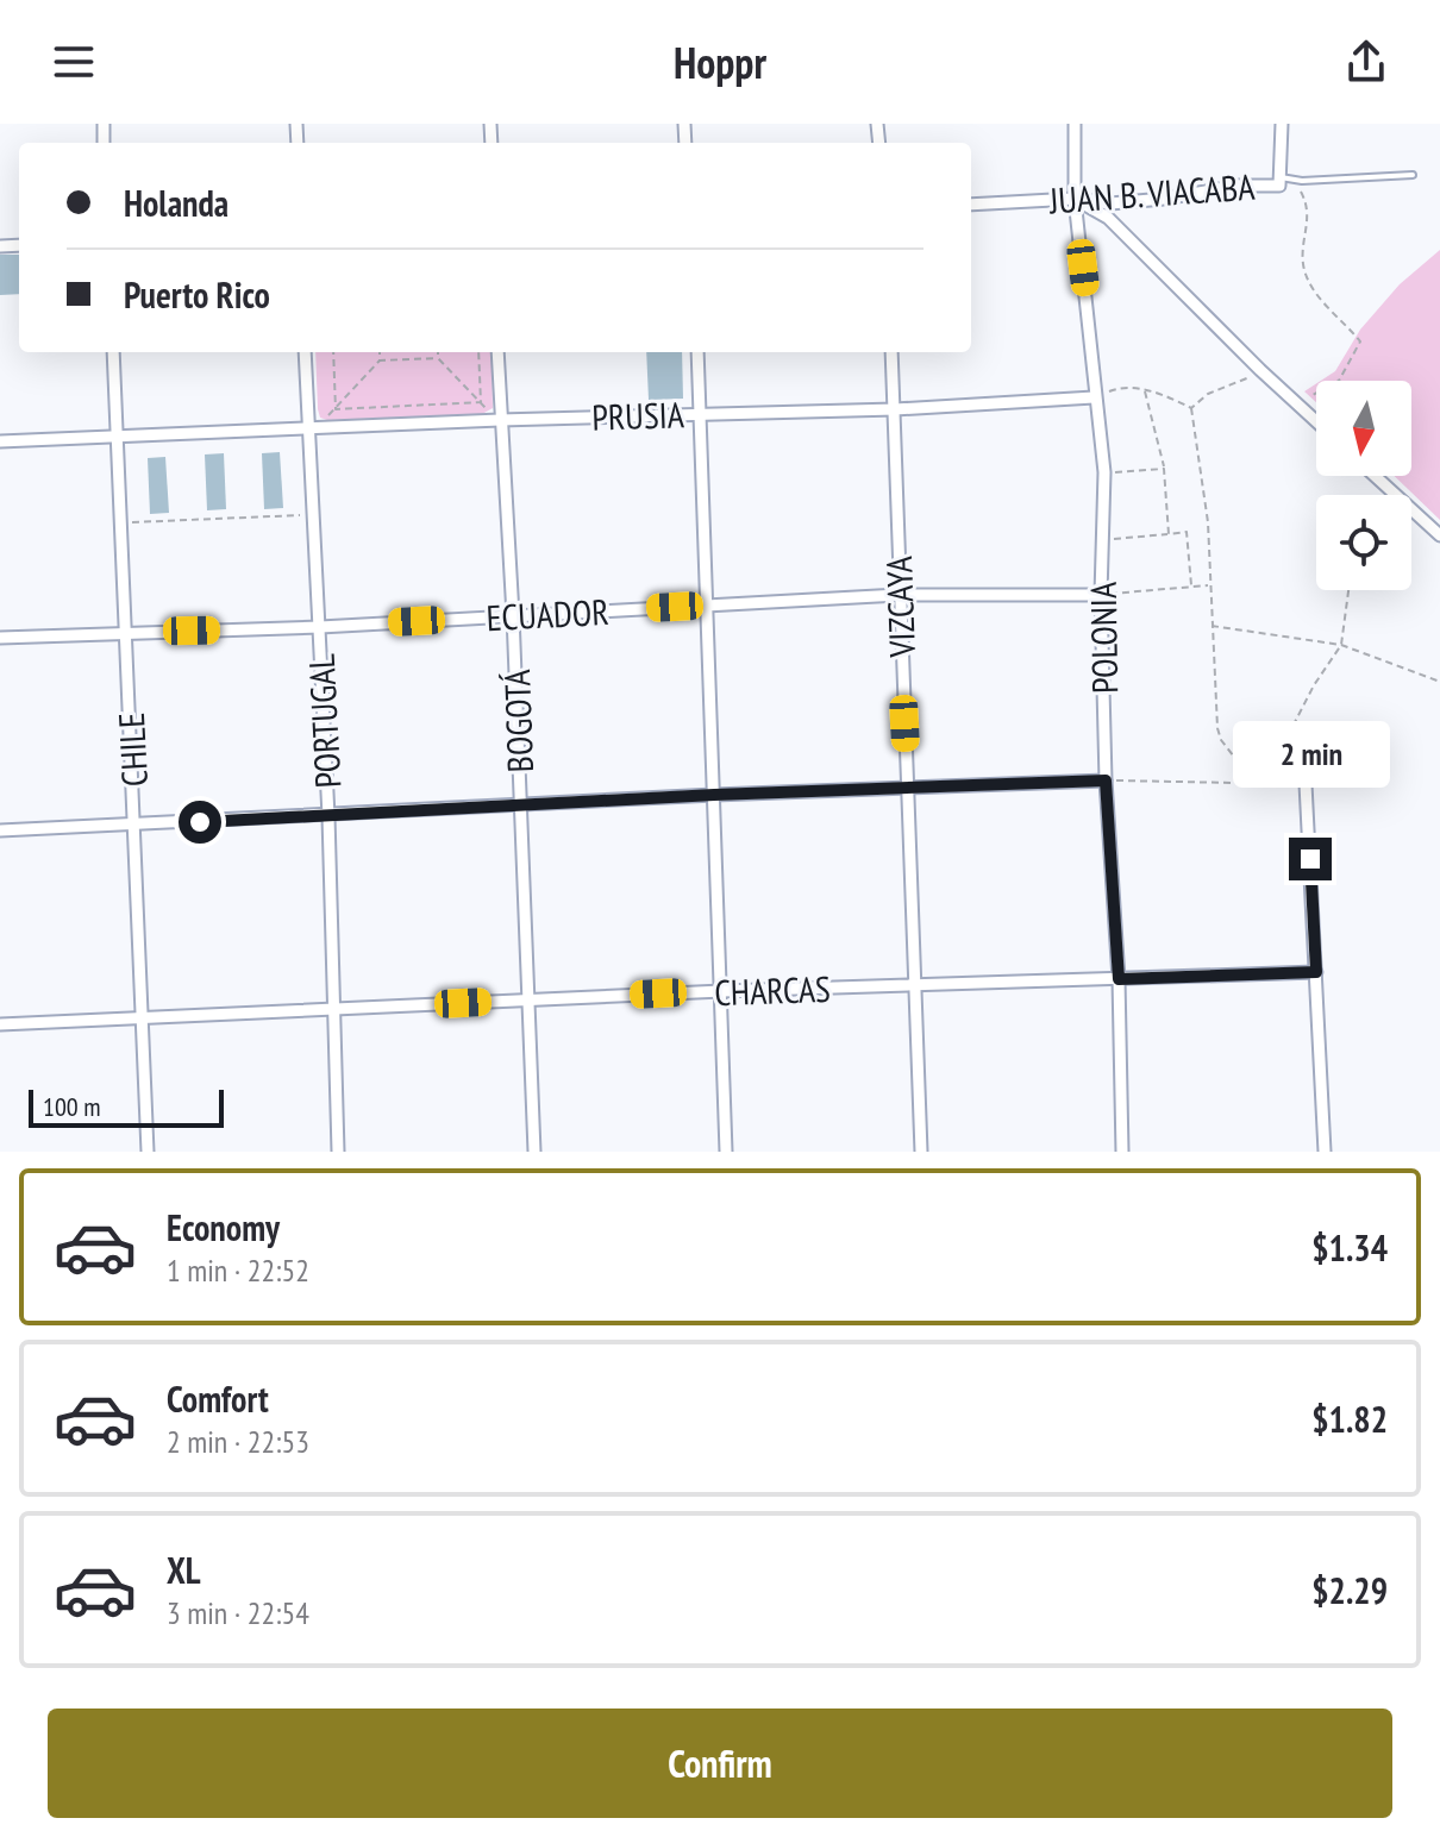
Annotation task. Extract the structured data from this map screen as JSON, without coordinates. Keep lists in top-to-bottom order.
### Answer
{
  "streets": {
    "street": [
      "JUAN B. VIACABA",
      "PRUSIA",
      "VIZCAYA",
      "ECUADOR",
      "POLONIA",
      "PORTUGAL",
      "BOGOTÁ",
      "CHILE",
      "CHARCAS"
    ]
  },
  "crossings": [
    ["JUAN B. VIACABA", "POLONIA"],
    ["PRUSIA", "VIZCAYA"],
    ["PRUSIA", "POLONIA"],
    ["PRUSIA", "PORTUGAL"],
    ["PRUSIA", "BOGOTÁ"],
    ["PRUSIA", "CHILE"],
    ["VIZCAYA", "ECUADOR"],
    ["VIZCAYA", "CHARCAS"],
    ["ECUADOR", "POLONIA"],
    ["ECUADOR", "PORTUGAL"],
    ["ECUADOR", "BOGOTÁ"],
    ["ECUADOR", "CHILE"],
    ["POLONIA", "CHARCAS"],
    ["PORTUGAL", "CHARCAS"],
    ["BOGOTÁ", "CHARCAS"],
    ["CHILE", "CHARCAS"]
  ],
  "scale_bar": "100 m",
  "north": "bottom",
  "page": {
    "header": "Hoppr",
    "banner": ["Holanda", "Puerto Rico"],
    "bubble": "2 min",
    "scale": "100 m",
    "list": [
      {
        "name": "Economy",
        "note": "1 min · 22:52",
        "value": "$1.34"
      },
      {
        "name": "Comfort",
        "note": "2 min · 22:53",
        "value": "$1.82"
      },
      {
        "name": "XL",
        "note": "3 min · 22:54",
        "value": "$2.29"
      }
    ],
    "buttons": "Confirm"
  }
}
